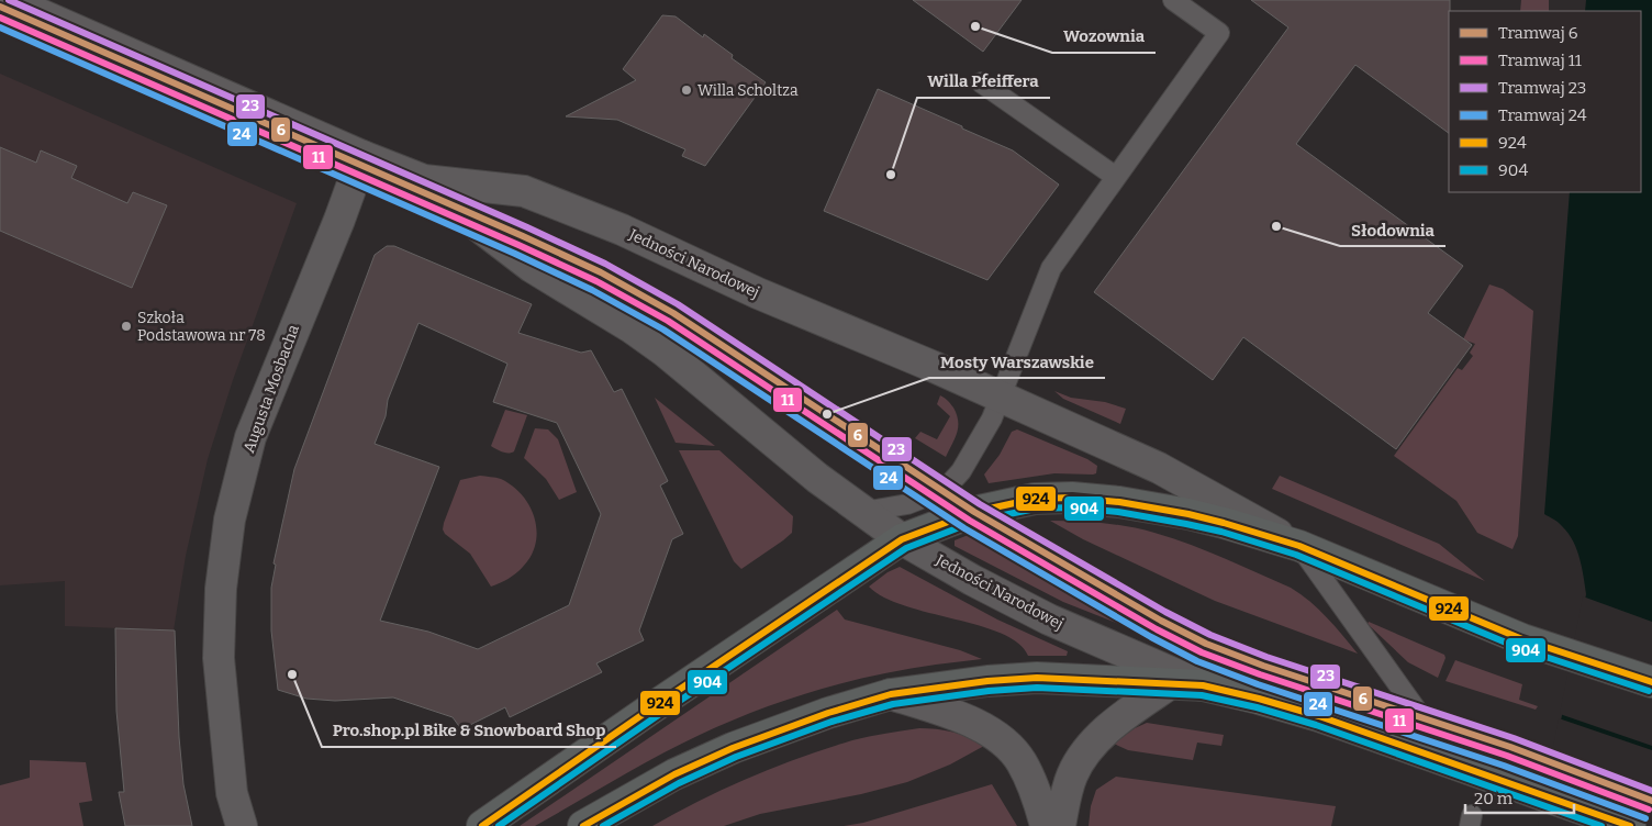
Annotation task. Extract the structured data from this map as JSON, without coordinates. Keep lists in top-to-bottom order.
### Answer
{
  "streets": {
    "main road": ["Jedności Narodowej"],
    "street": ["Augusta Mosbacha"]
  },
  "crossings": [
    ["Jedności Narodowej", "Augusta Mosbacha"]
  ],
  "places": [
    "Wozownia",
    "Willa Scholtza",
    "Willa Pfeiffera",
    "Słodownia",
    "Szkoła Podstawowa nr 78",
    "Mosty Warszawskie",
    "Pro.shop.pl Bike & Snowboard Shop"
  ],
  "lines": [
    "tram line 23",
    "tram line 6",
    "tram line 11",
    "tram line 24",
    "transit line 924",
    "transit line 904"
  ],
  "legend": [
    "Tramwaj 6",
    "Tramwaj 11",
    "Tramwaj 23",
    "Tramwaj 24",
    "924",
    "904"
  ],
  "scale_bar": "20 m"
}
